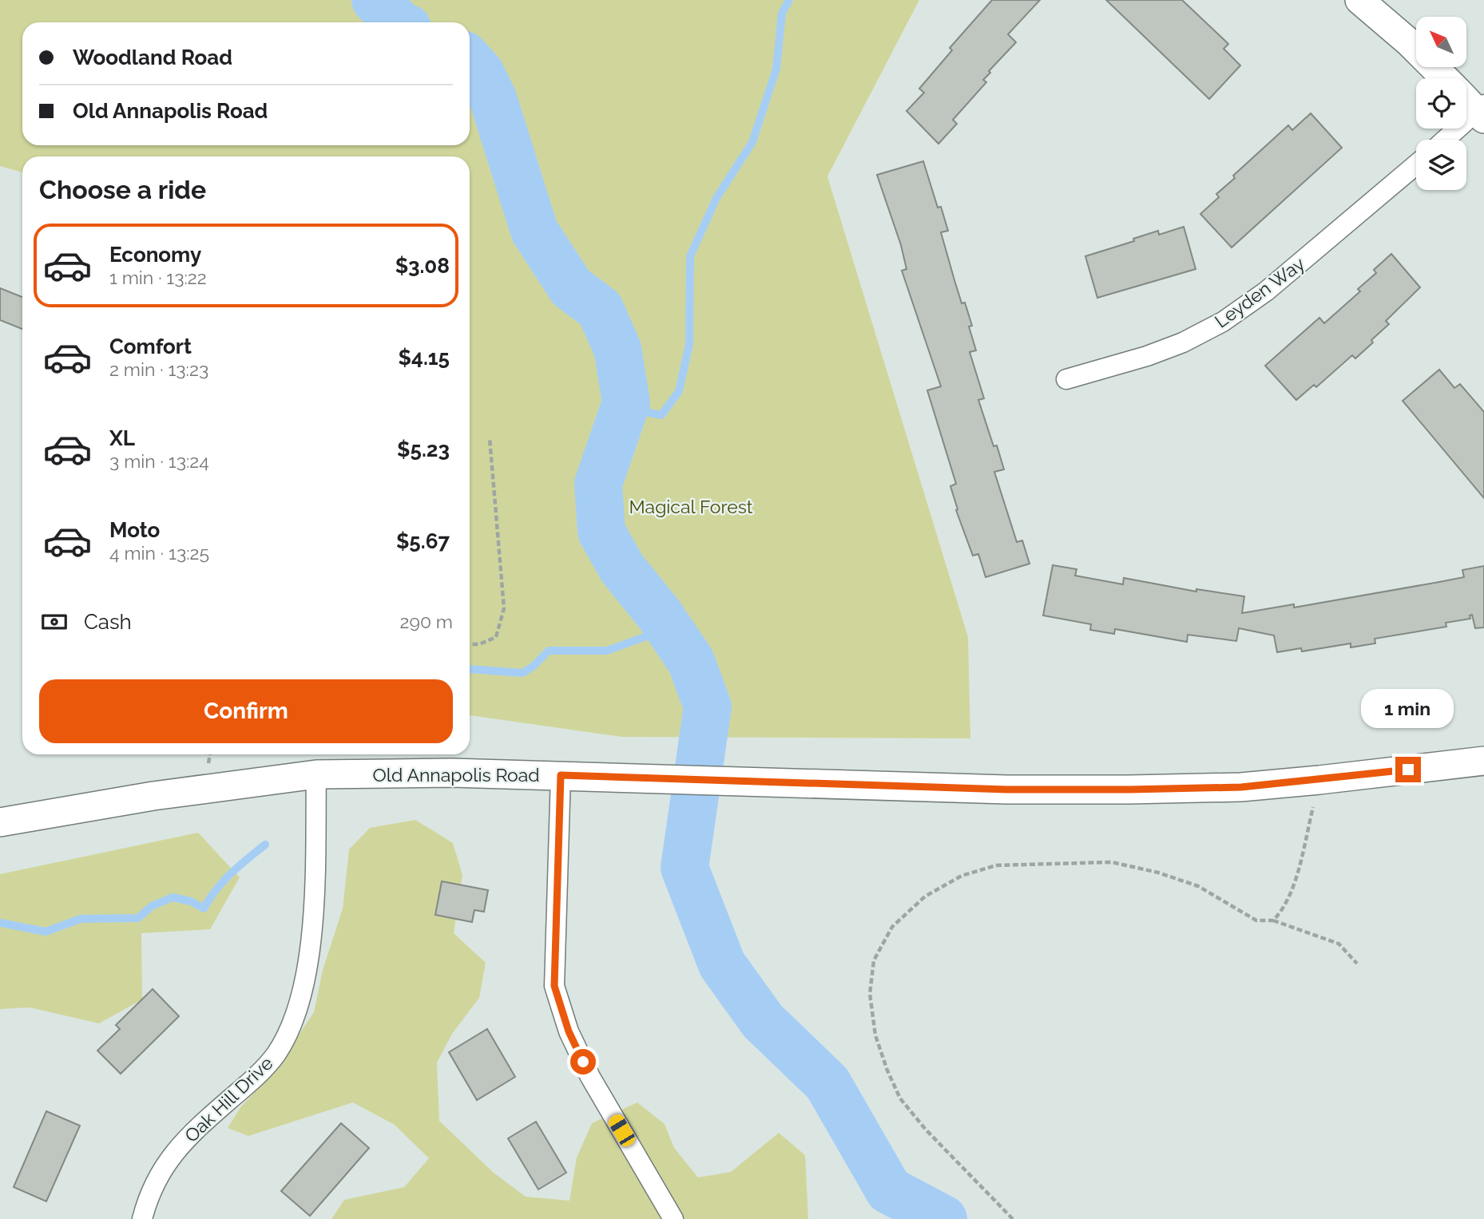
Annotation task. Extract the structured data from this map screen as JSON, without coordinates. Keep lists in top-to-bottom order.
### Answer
{
  "streets": {
    "street": ["Leyden Way", "Old Annapolis Road", "Oak Hill Drive"]
  },
  "crossings": [
    ["Old Annapolis Road", "Oak Hill Drive"]
  ],
  "parks": ["Magical Forest"],
  "north": "top left",
  "page": {
    "banner": ["Woodland Road", "Old Annapolis Road"],
    "heading": "Choose a ride",
    "list": [
      {
        "name": "Economy",
        "note": "1 min · 13:22",
        "value": "$3.08"
      },
      {
        "name": "Comfort",
        "note": "2 min · 13:23",
        "value": "$4.15"
      },
      {
        "name": "XL",
        "note": "3 min · 13:24",
        "value": "$5.23"
      },
      {
        "name": "Moto",
        "note": "4 min · 13:25",
        "value": "$5.67"
      }
    ],
    "pay": ["Cash", "290 m"],
    "buttons": "Confirm",
    "bubble": "1 min"
  }
}
